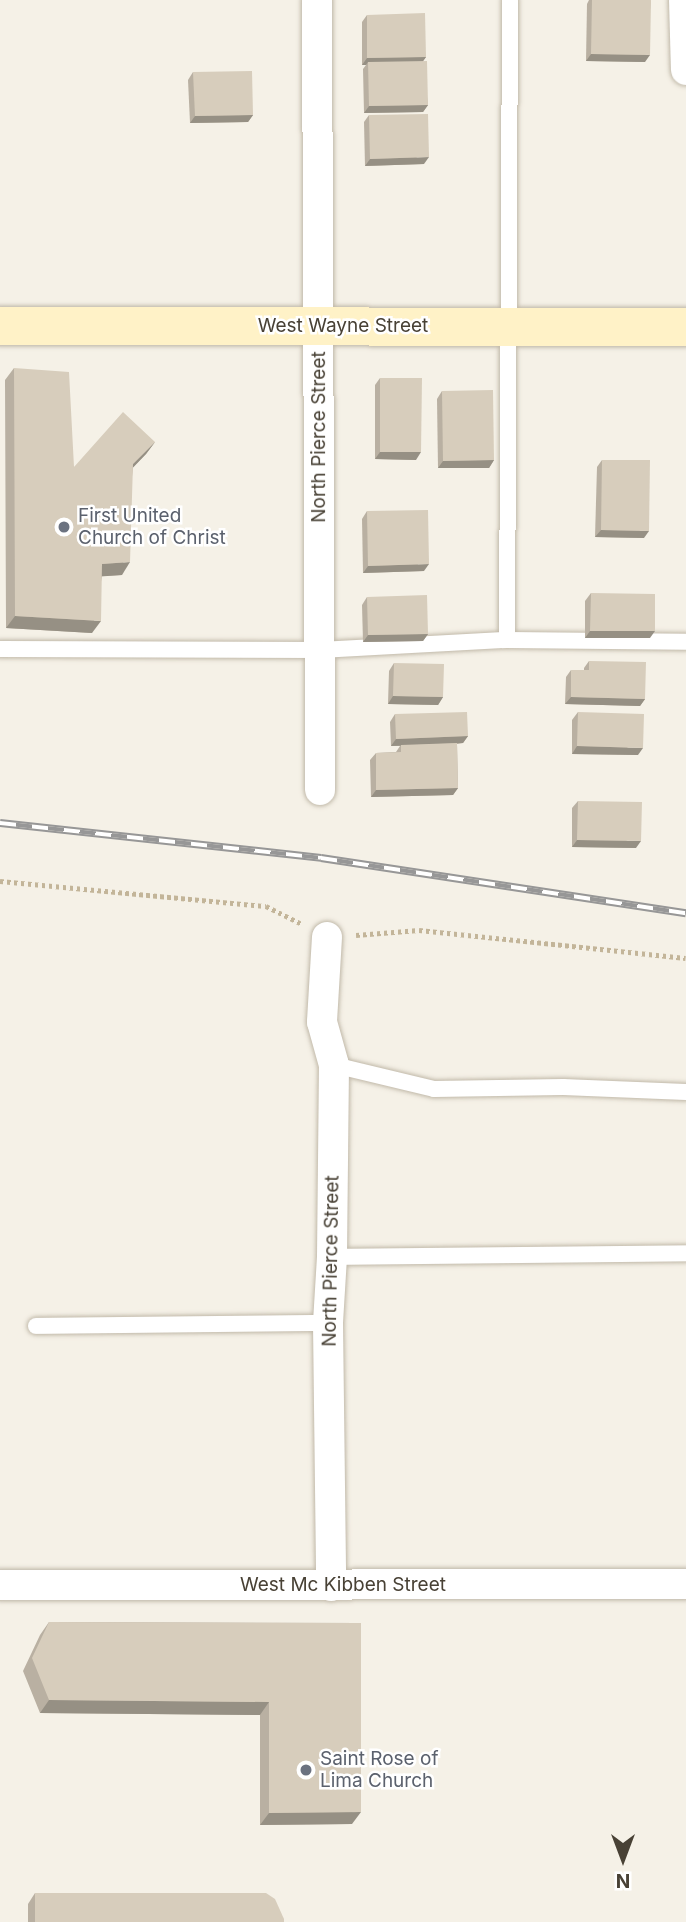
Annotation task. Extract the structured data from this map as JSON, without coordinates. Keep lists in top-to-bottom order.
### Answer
{
  "streets": {
    "street": ["West Wayne Street", "North Pierce Street", "West Mc Kibben Street"]
  },
  "crossings": [
    ["West Wayne Street", "North Pierce Street"],
    ["North Pierce Street", "West Mc Kibben Street"]
  ],
  "places": ["First United Church of Christ", "Saint Rose of Lima Church"],
  "north": "bottom"
}
